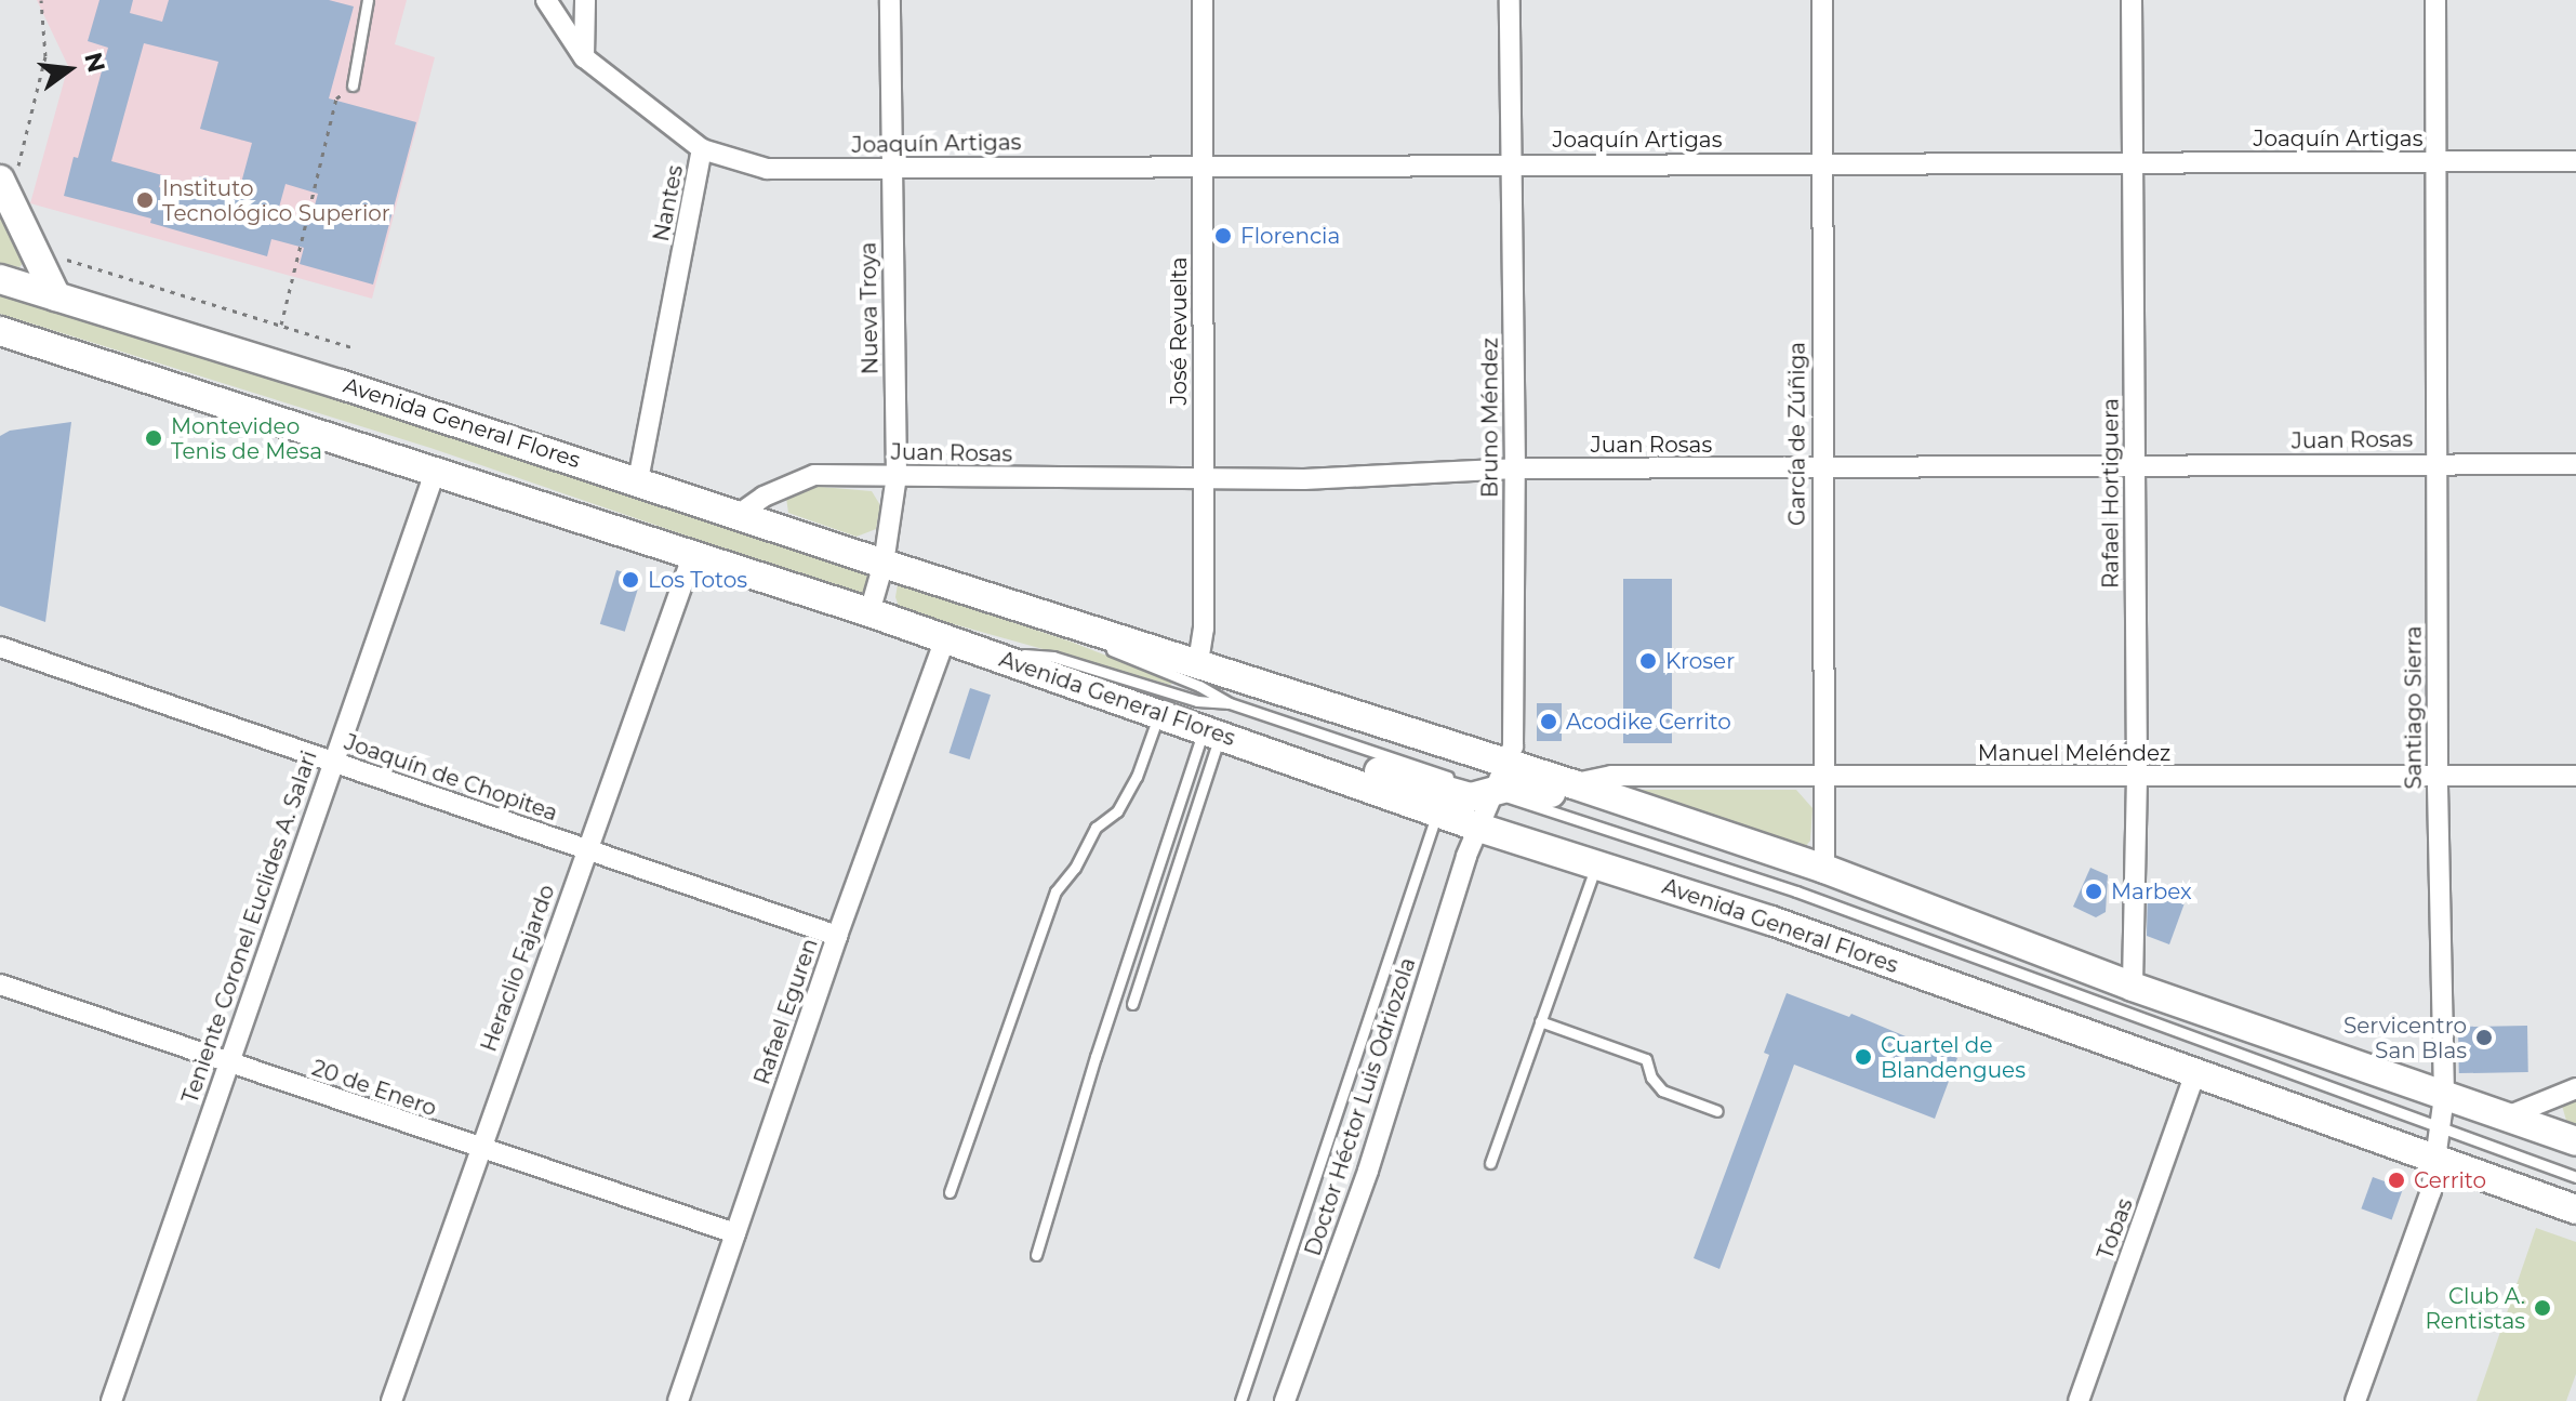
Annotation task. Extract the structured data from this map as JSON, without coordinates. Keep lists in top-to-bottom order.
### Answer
{
  "streets": {
    "main road": ["Avenida General Flores"],
    "street": [
      "Joaquín Artigas",
      "Nantes",
      "Nueva Troya",
      "José Revuelta",
      "Bruno Méndez",
      "García de Zúñiga",
      "Juan Rosas",
      "Rafael Hortiguera",
      "Santiago Sierra",
      "Manuel Meléndez",
      "Joaquín de Chopitea",
      "Teniente Coronel Euclides A. Salari",
      "Heraclio Fajardo",
      "Rafael Eguren",
      "20 de Enero",
      "Doctor Héctor Luis Odriozola",
      "Tobas"
    ]
  },
  "crossings": [
    ["Joaquín Artigas", "Nantes"],
    ["Joaquín Artigas", "Nueva Troya"],
    ["Joaquín Artigas", "José Revuelta"],
    ["Joaquín Artigas", "Bruno Méndez"],
    ["Joaquín Artigas", "García de Zúñiga"],
    ["Joaquín Artigas", "Rafael Hortiguera"],
    ["Joaquín Artigas", "Santiago Sierra"],
    ["Nantes", "Avenida General Flores"],
    ["Nueva Troya", "Avenida General Flores"],
    ["Nueva Troya", "Juan Rosas"],
    ["José Revuelta", "Avenida General Flores"],
    ["José Revuelta", "Juan Rosas"],
    ["Bruno Méndez", "Avenida General Flores"],
    ["Bruno Méndez", "Juan Rosas"],
    ["Bruno Méndez", "Doctor Héctor Luis Odriozola"],
    ["Avenida General Flores", "García de Zúñiga"],
    ["Avenida General Flores", "Juan Rosas"],
    ["Avenida General Flores", "Rafael Hortiguera"],
    ["Avenida General Flores", "Santiago Sierra"],
    ["Avenida General Flores", "Manuel Meléndez"],
    ["Avenida General Flores", "Teniente Coronel Euclides A. Salari"],
    ["Avenida General Flores", "Heraclio Fajardo"],
    ["Avenida General Flores", "Rafael Eguren"],
    ["Avenida General Flores", "Doctor Héctor Luis Odriozola"],
    ["Avenida General Flores", "Tobas"],
    ["García de Zúñiga", "Juan Rosas"],
    ["García de Zúñiga", "Manuel Meléndez"],
    ["Juan Rosas", "Rafael Hortiguera"],
    ["Juan Rosas", "Santiago Sierra"],
    ["Rafael Hortiguera", "Manuel Meléndez"],
    ["Santiago Sierra", "Manuel Meléndez"],
    ["Joaquín de Chopitea", "Teniente Coronel Euclides A. Salari"],
    ["Joaquín de Chopitea", "Heraclio Fajardo"],
    ["Joaquín de Chopitea", "Rafael Eguren"],
    ["Teniente Coronel Euclides A. Salari", "20 de Enero"],
    ["Heraclio Fajardo", "20 de Enero"],
    ["Rafael Eguren", "20 de Enero"]
  ],
  "places": [
    "Instituto Tecnológico Superior",
    "Florencia",
    "Montevideo Tenis de Mesa",
    "Los Totos",
    "Kroser",
    "Acodike Cerrito",
    "Marbex",
    "Servicentro San Blas",
    "Cuartel de Blandengues",
    "Cerrito",
    "Club A. Rentistas"
  ],
  "north": "right"
}
